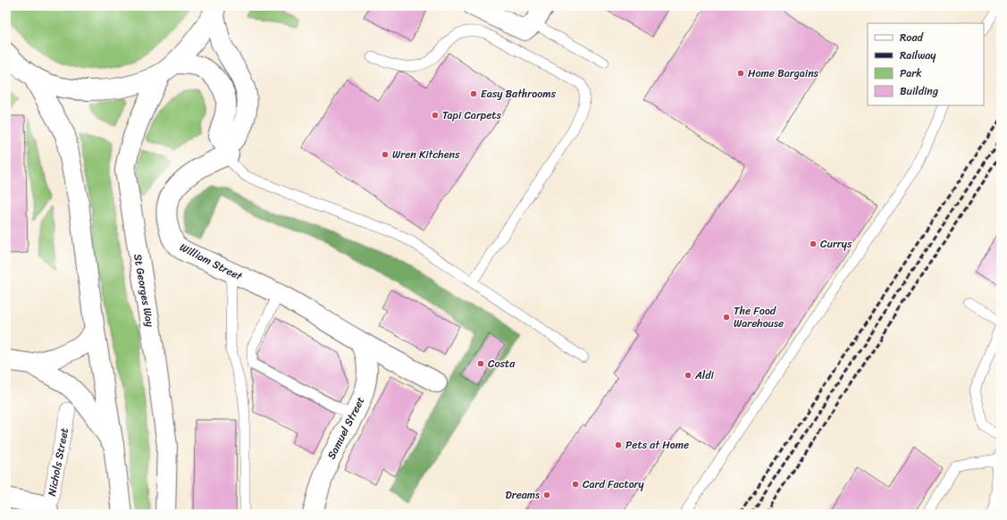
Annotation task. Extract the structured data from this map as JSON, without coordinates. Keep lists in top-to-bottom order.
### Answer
{
  "streets": {
    "street": [
      "William Street",
      "St Georges Way",
      "Samuel Street",
      "Nichols Street"
    ]
  },
  "crossings": [
    ["William Street", "Samuel Street"]
  ],
  "places": [
    "Home Bargains",
    "Easy Bathrooms",
    "Tapi Carpets",
    "Wren Kitchens",
    "Currys",
    "The Food Warehouse",
    "Costa",
    "Aldi",
    "Pets at Home",
    "Card Factory",
    "Dreams"
  ],
  "legend": [
    "Road",
    "Railway",
    "Park",
    "Building"
  ]
}
